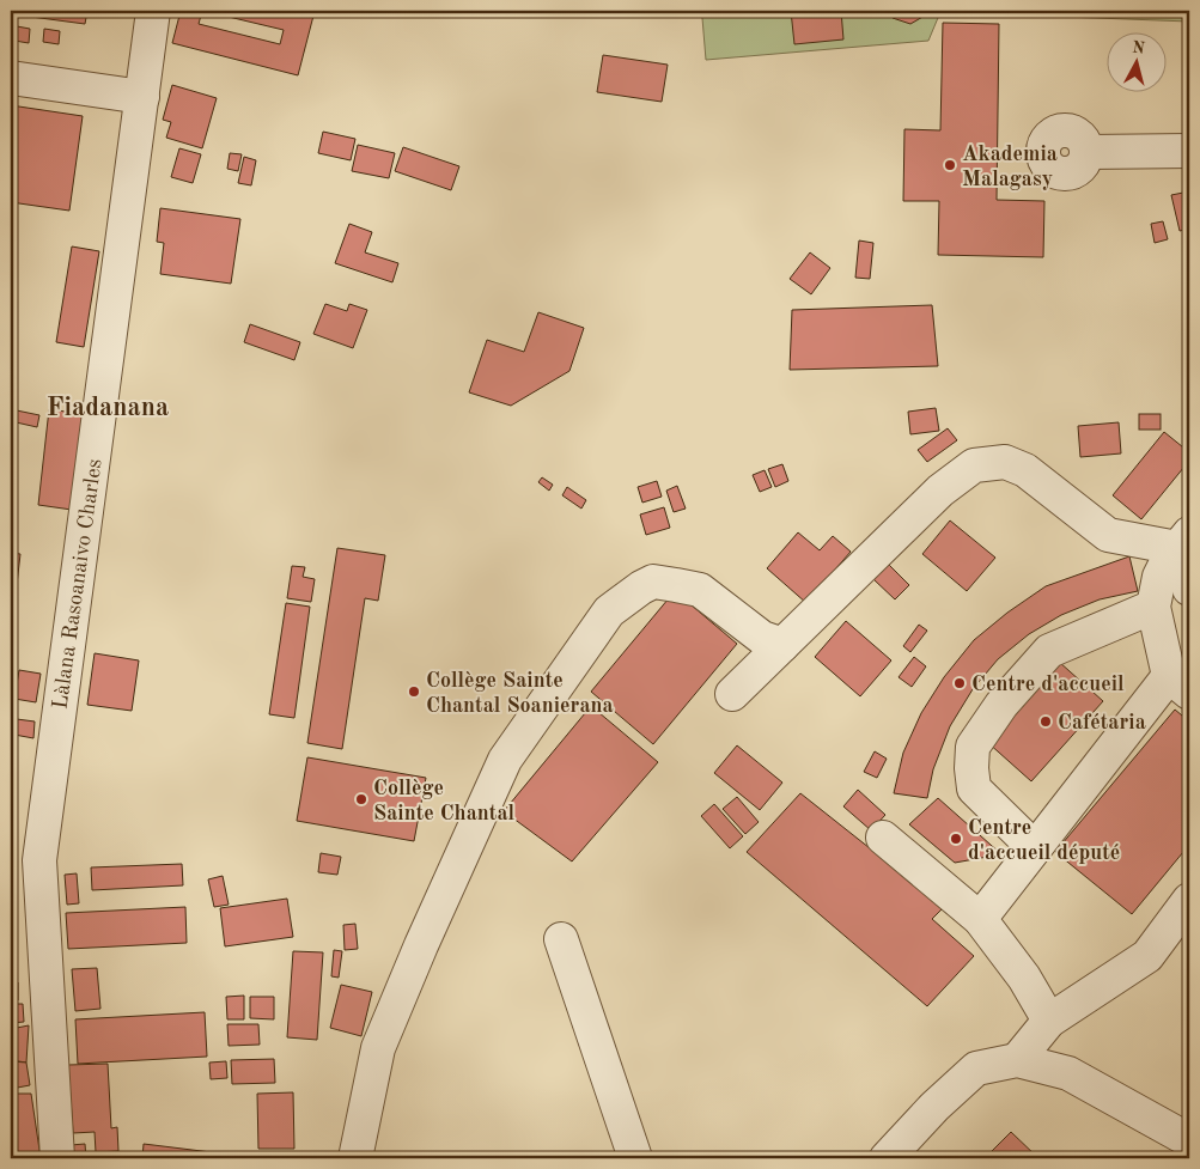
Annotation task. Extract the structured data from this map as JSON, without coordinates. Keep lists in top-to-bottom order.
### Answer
{
  "streets": {
    "street": ["Làlana Rasoanaivo Charles"]
  },
  "districts": ["Fiadanana"],
  "places": [
    "Akademia Malagasy",
    "Centre d'accueil",
    "Collège Sainte Chantal Soanierana",
    "Cafétaria",
    "Collège Sainte Chantal",
    "Centre d'accueil député"
  ],
  "north": "top"
}
